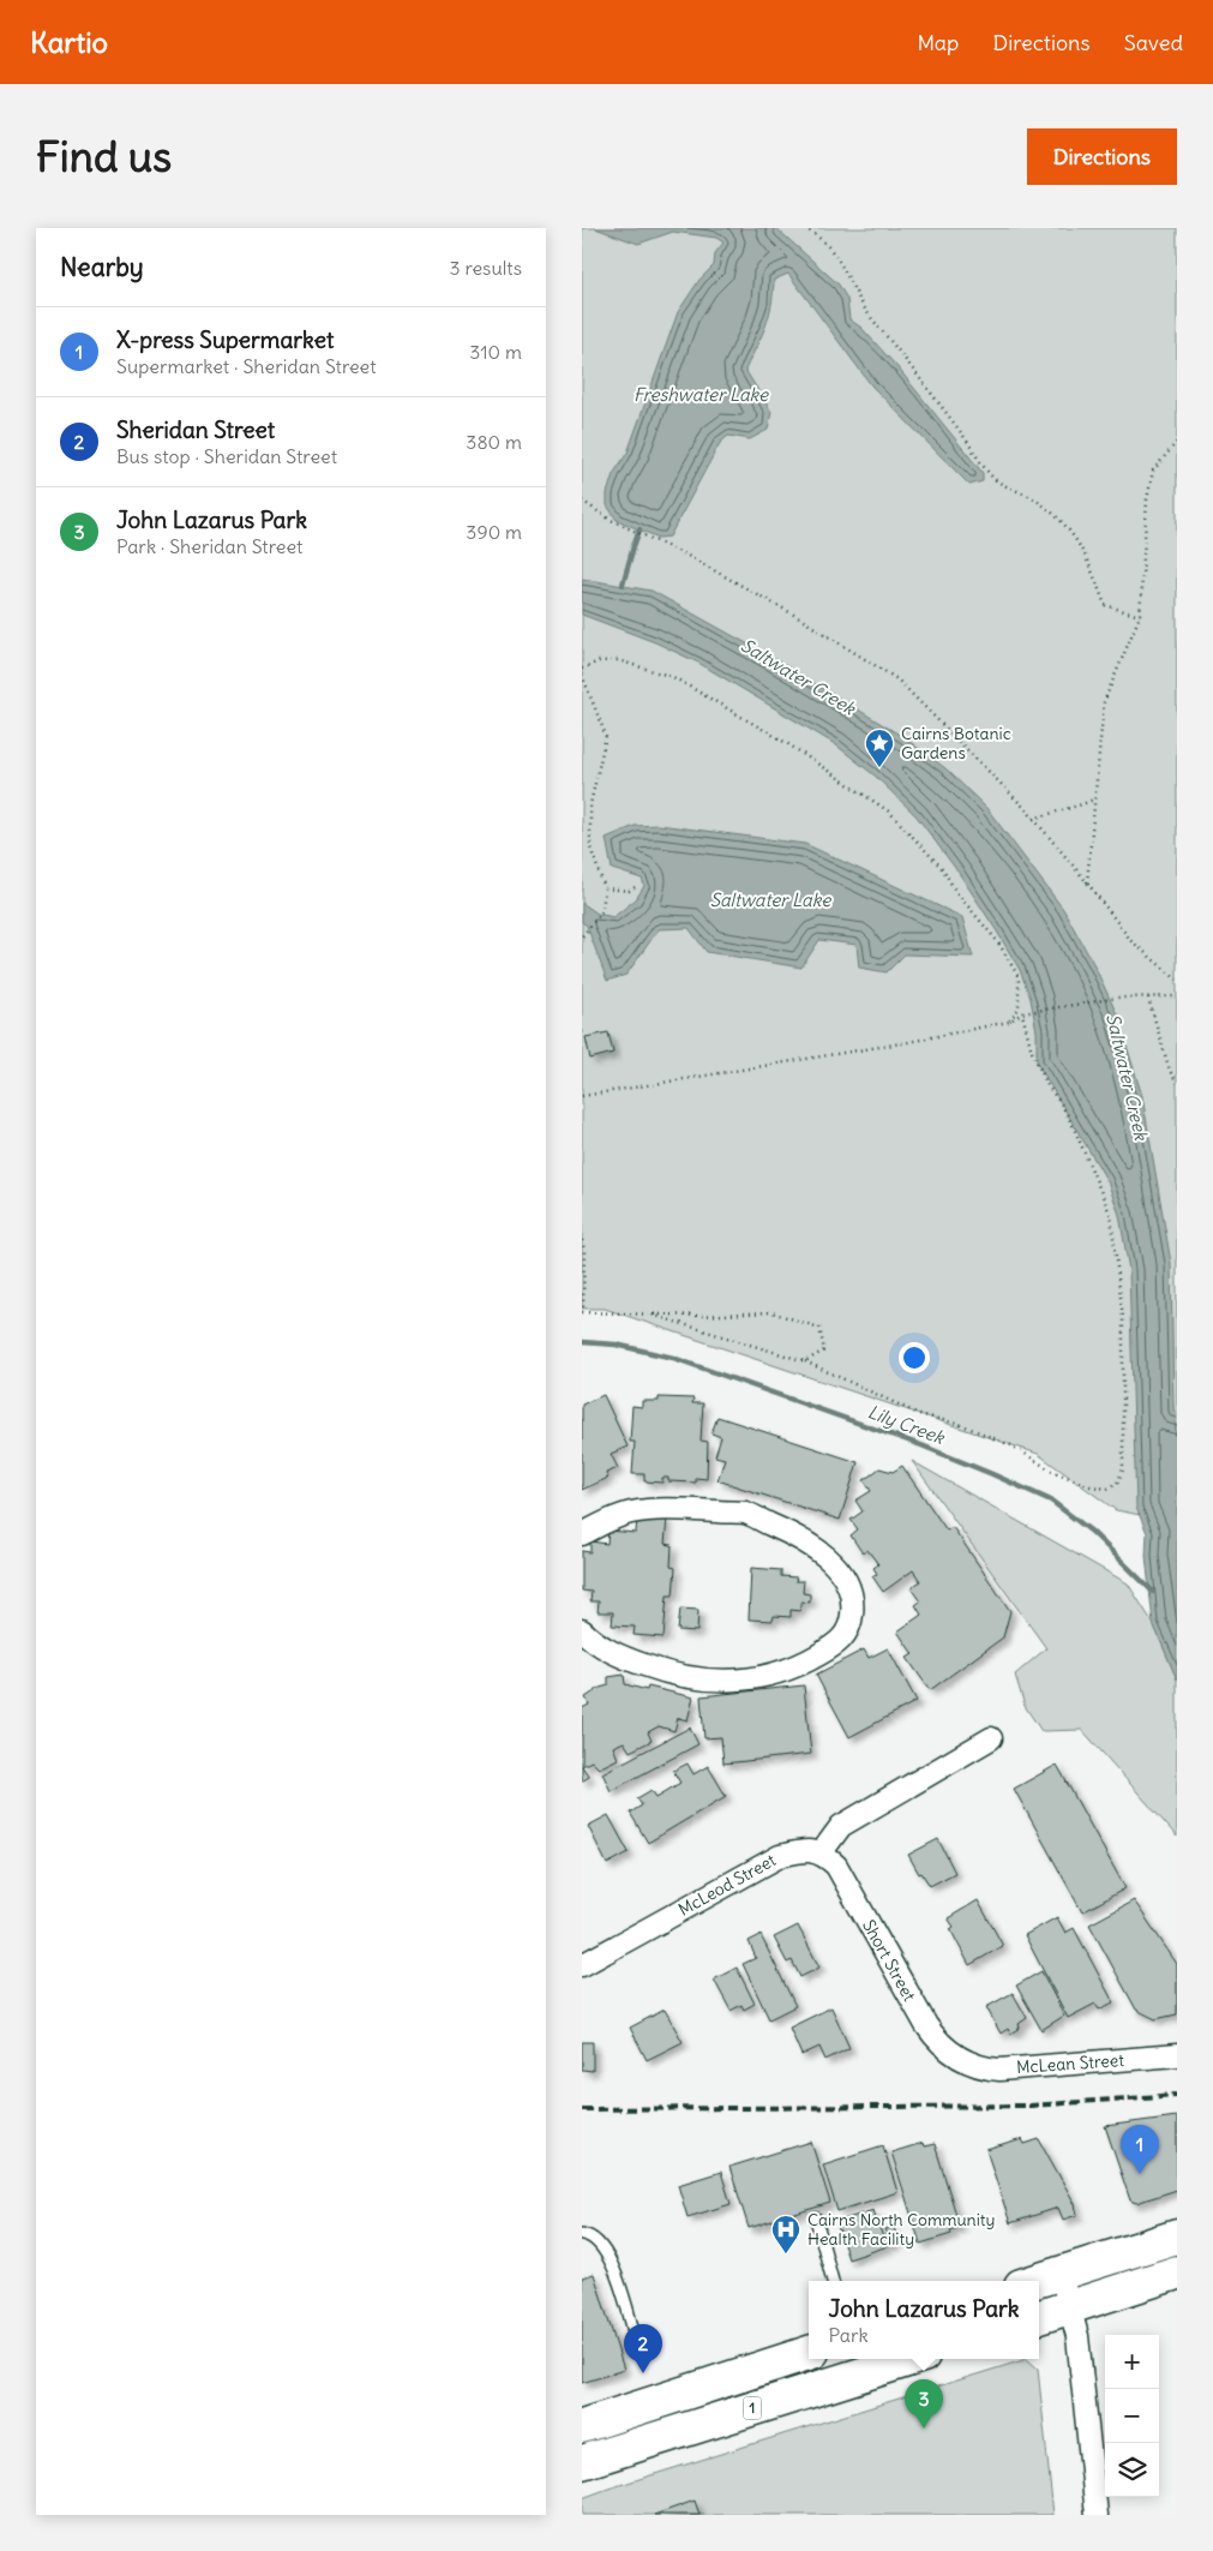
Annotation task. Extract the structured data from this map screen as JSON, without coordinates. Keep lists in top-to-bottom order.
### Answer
{
  "streets": {
    "highway": ["1"],
    "street": ["McLeod Street", "Short Street", "McLean Street"]
  },
  "crossings": [
    ["McLeod Street", "Short Street"],
    ["Short Street", "McLean Street"]
  ],
  "water": [
    "Freshwater Lake",
    "Saltwater Creek",
    "Saltwater Lake",
    "Lily Creek"
  ],
  "places": {
    "place": ["Cairns Botanic Gardens"],
    "hospital": ["Cairns North Community Health Facility"]
  },
  "page": {
    "header": "Kartio",
    "nav": ["Map", "Directions", "Saved"],
    "buttons": "Directions",
    "title": "Find us",
    "heading": ["Nearby", "3 results"],
    "list": [
      {
        "mark": "1",
        "name": "X-press Supermarket",
        "note": "Supermarket · Sheridan Street",
        "value": "310 m"
      },
      {
        "mark": "2",
        "name": "Sheridan Street",
        "note": "Bus stop · Sheridan Street",
        "value": "380 m"
      },
      {
        "mark": "3",
        "name": "John Lazarus Park",
        "note": "Park · Sheridan Street",
        "value": "390 m"
      }
    ],
    "pins": ["1", "2", "3"],
    "popup": ["John Lazarus Park", "Park"],
    "map_buttons": ["+", "−"]
  }
}
